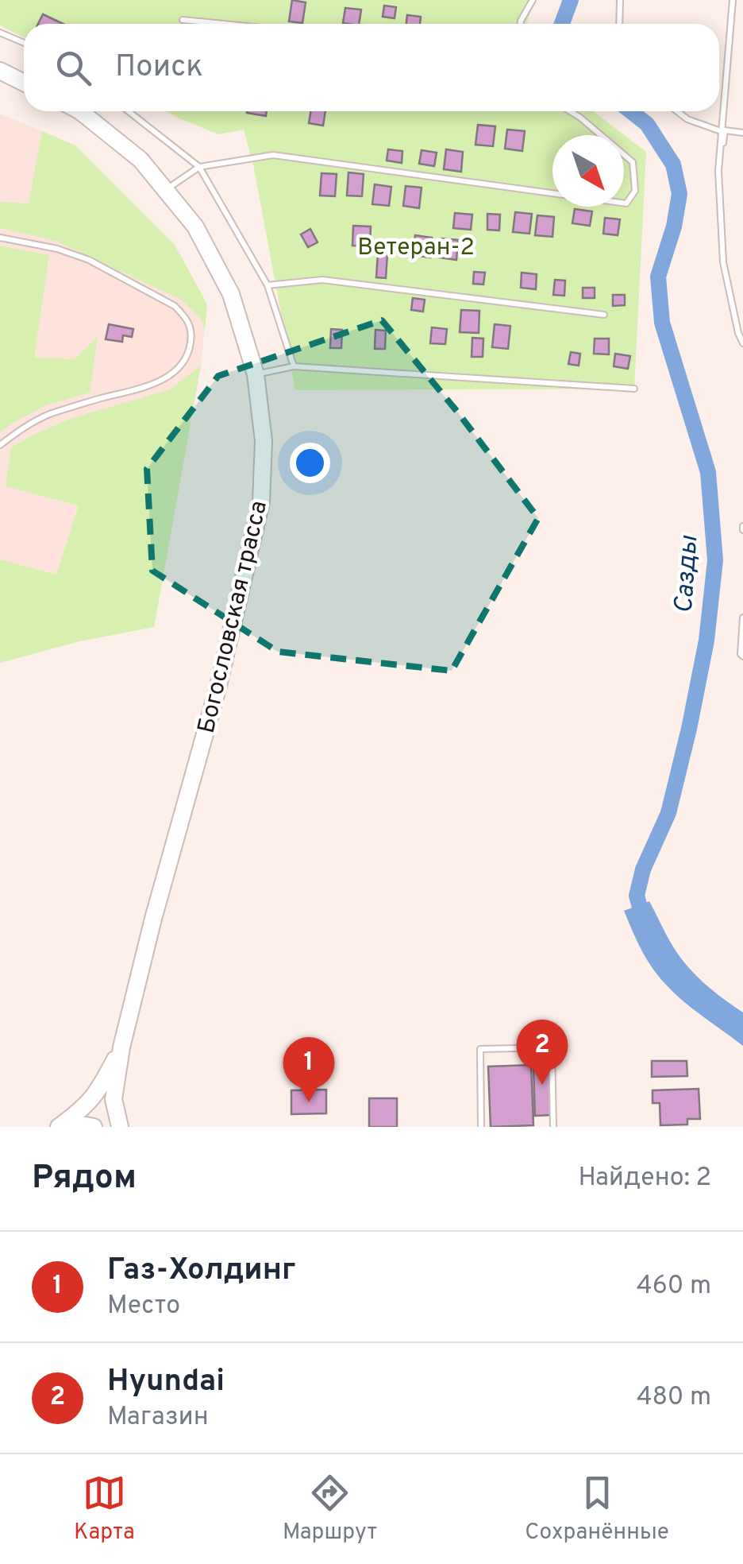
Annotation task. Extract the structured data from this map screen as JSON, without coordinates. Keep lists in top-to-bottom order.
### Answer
{
  "streets": {
    "main road": ["Богословская трасса"]
  },
  "water": ["Сазды"],
  "parks": ["Ветеран-2"],
  "north": "bottom right",
  "page": {
    "search": "Поиск",
    "pins": ["2", "1"],
    "heading": ["Рядом", "Найдено: 2"],
    "list": [
      {
        "mark": "1",
        "name": "Газ-Холдинг",
        "note": "Место",
        "value": "460 m"
      },
      {
        "mark": "2",
        "name": "Hyundai",
        "note": "Магазин",
        "value": "480 m"
      }
    ],
    "nav": ["Карта", "Маршрут", "Сохранённые"]
  }
}
